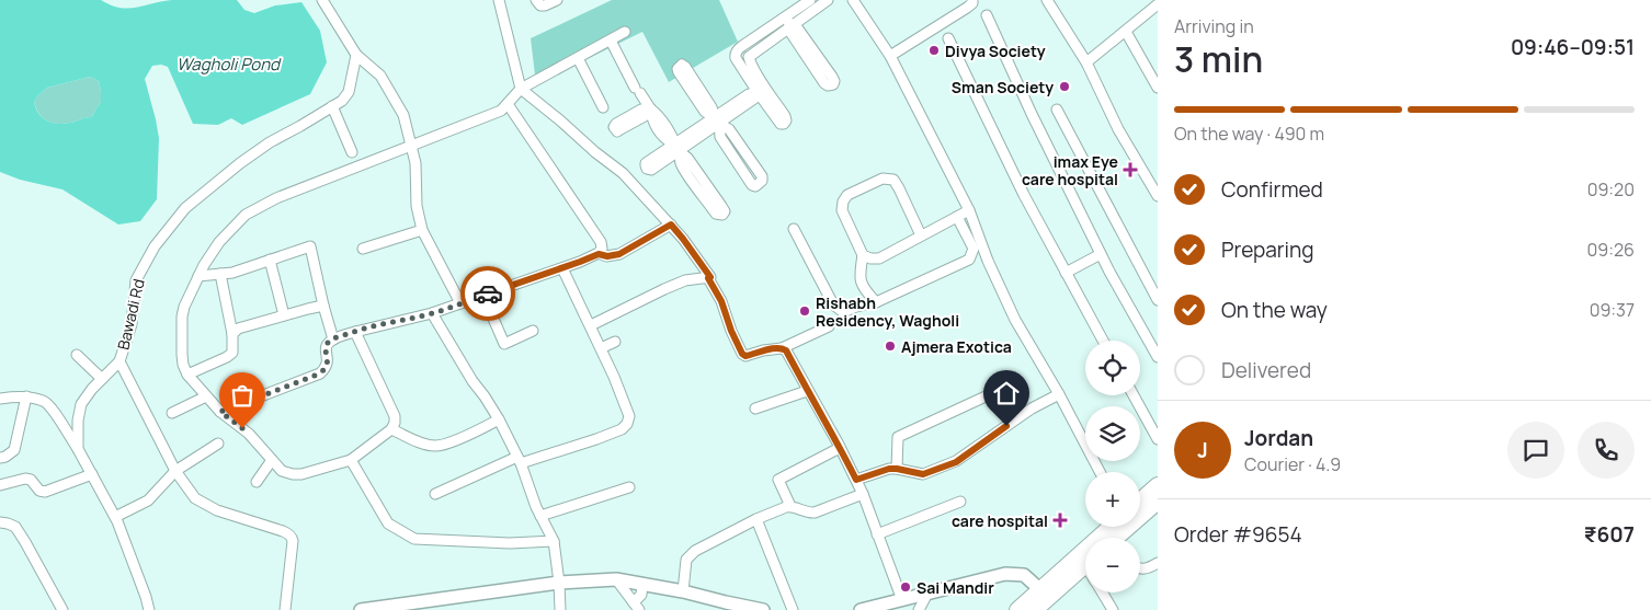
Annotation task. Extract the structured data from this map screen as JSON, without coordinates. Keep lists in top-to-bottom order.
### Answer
{
  "streets": {
    "street": ["Bawadi Rd"]
  },
  "water": ["Wagholi Pond"],
  "places": {
    "other": [
      "Divya Society",
      "Sman Society",
      "Rishabh Residency, Wagholi",
      "Ajmera Exotica",
      "Sai Mandir"
    ],
    "health": ["imax Eye care hospital", "care hospital"]
  },
  "page": {
    "heading": ["3 min", "Arriving in", "09:46–09:51"],
    "panel": [
      "Jordan",
      "Courier · 4.9",
      "Order #9654",
      "₹607"
    ],
    "bar": "On the way · 490 m",
    "list": [
      ["Confirmed", "09:20"],
      ["Preparing", "09:26"],
      ["On the way", "09:37"],
      "Delivered"
    ],
    "map_buttons": ["+", "−"],
    "round": "J"
  }
}
